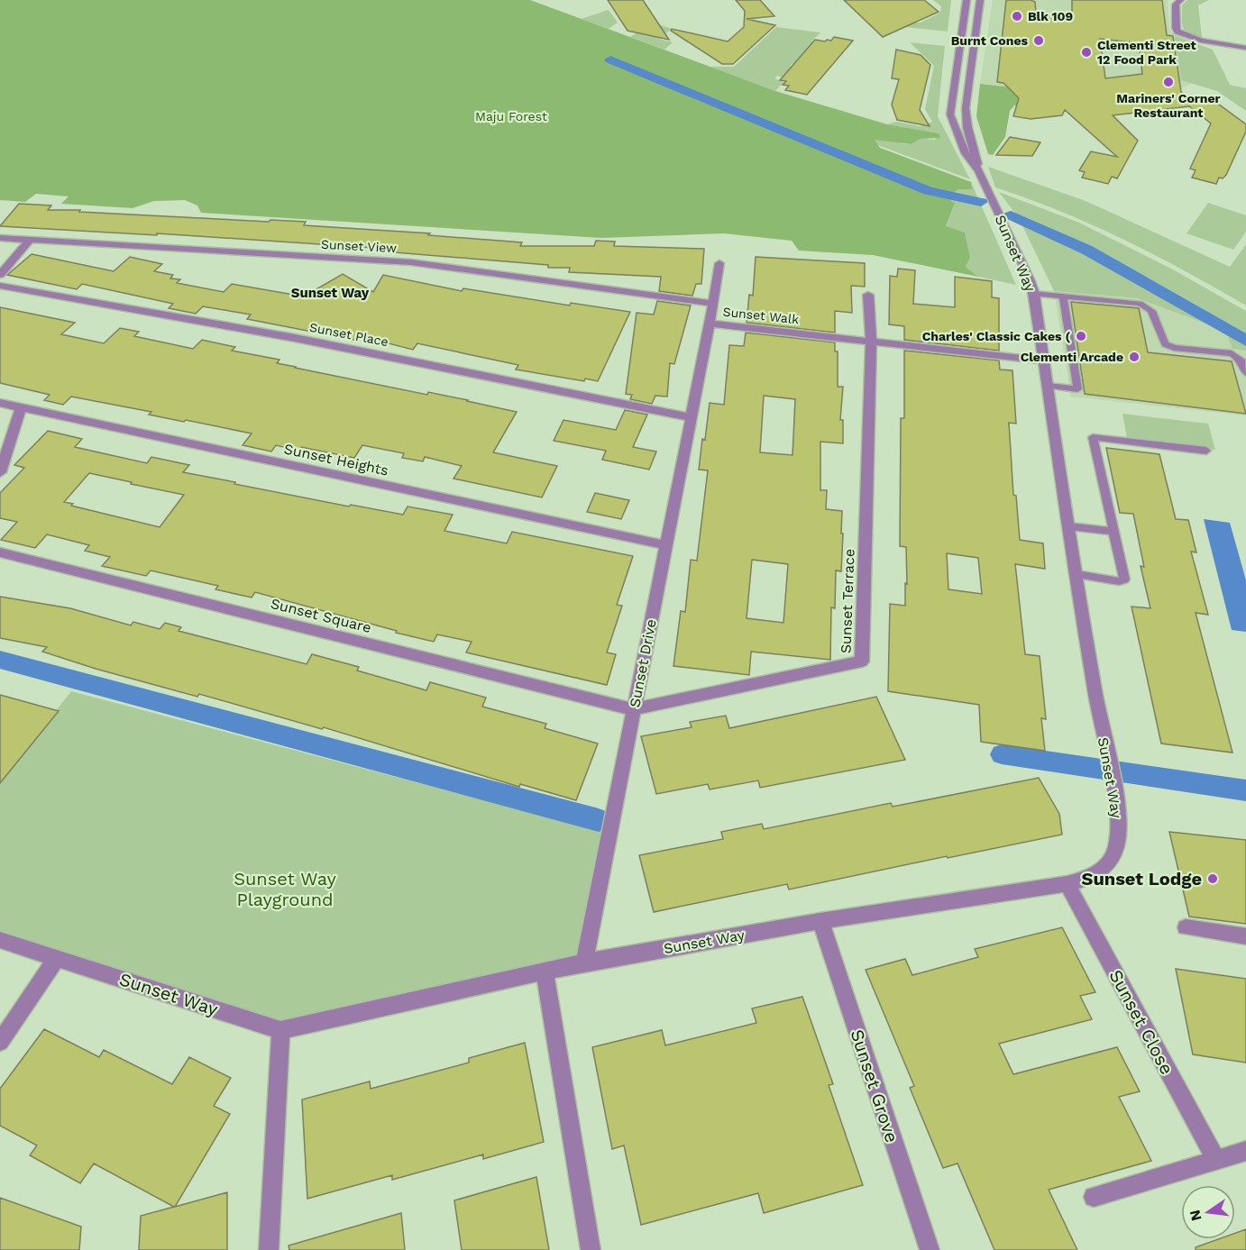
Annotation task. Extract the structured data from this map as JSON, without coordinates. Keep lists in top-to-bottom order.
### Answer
{
  "streets": {
    "street": [
      "Sunset View",
      "Sunset Way",
      "Sunset Walk",
      "Sunset Place",
      "Sunset Heights",
      "Sunset Terrace",
      "Sunset Square",
      "Sunset Drive",
      "Sunset Close",
      "Sunset Grove"
    ]
  },
  "crossings": [
    ["Sunset View", "Sunset Walk"],
    ["Sunset Way", "Sunset Walk"],
    ["Sunset Way", "Sunset Drive"],
    ["Sunset Way", "Sunset Close"],
    ["Sunset Way", "Sunset Grove"],
    ["Sunset Walk", "Sunset Terrace"],
    ["Sunset Walk", "Sunset Drive"],
    ["Sunset Place", "Sunset Drive"],
    ["Sunset Heights", "Sunset Drive"],
    ["Sunset Terrace", "Sunset Square"],
    ["Sunset Terrace", "Sunset Drive"],
    ["Sunset Square", "Sunset Drive"]
  ],
  "districts": ["Sunset Way"],
  "parks": ["Maju Forest", "Sunset Way Playground"],
  "places": [
    "Blk 109",
    "Burnt Cones",
    "Clementi Street 12 Food Park",
    "Mariners' Corner Restaurant",
    "Charles' Classic Cakes (",
    "Clementi Arcade",
    "Sunset Lodge"
  ],
  "north": "left"
}
